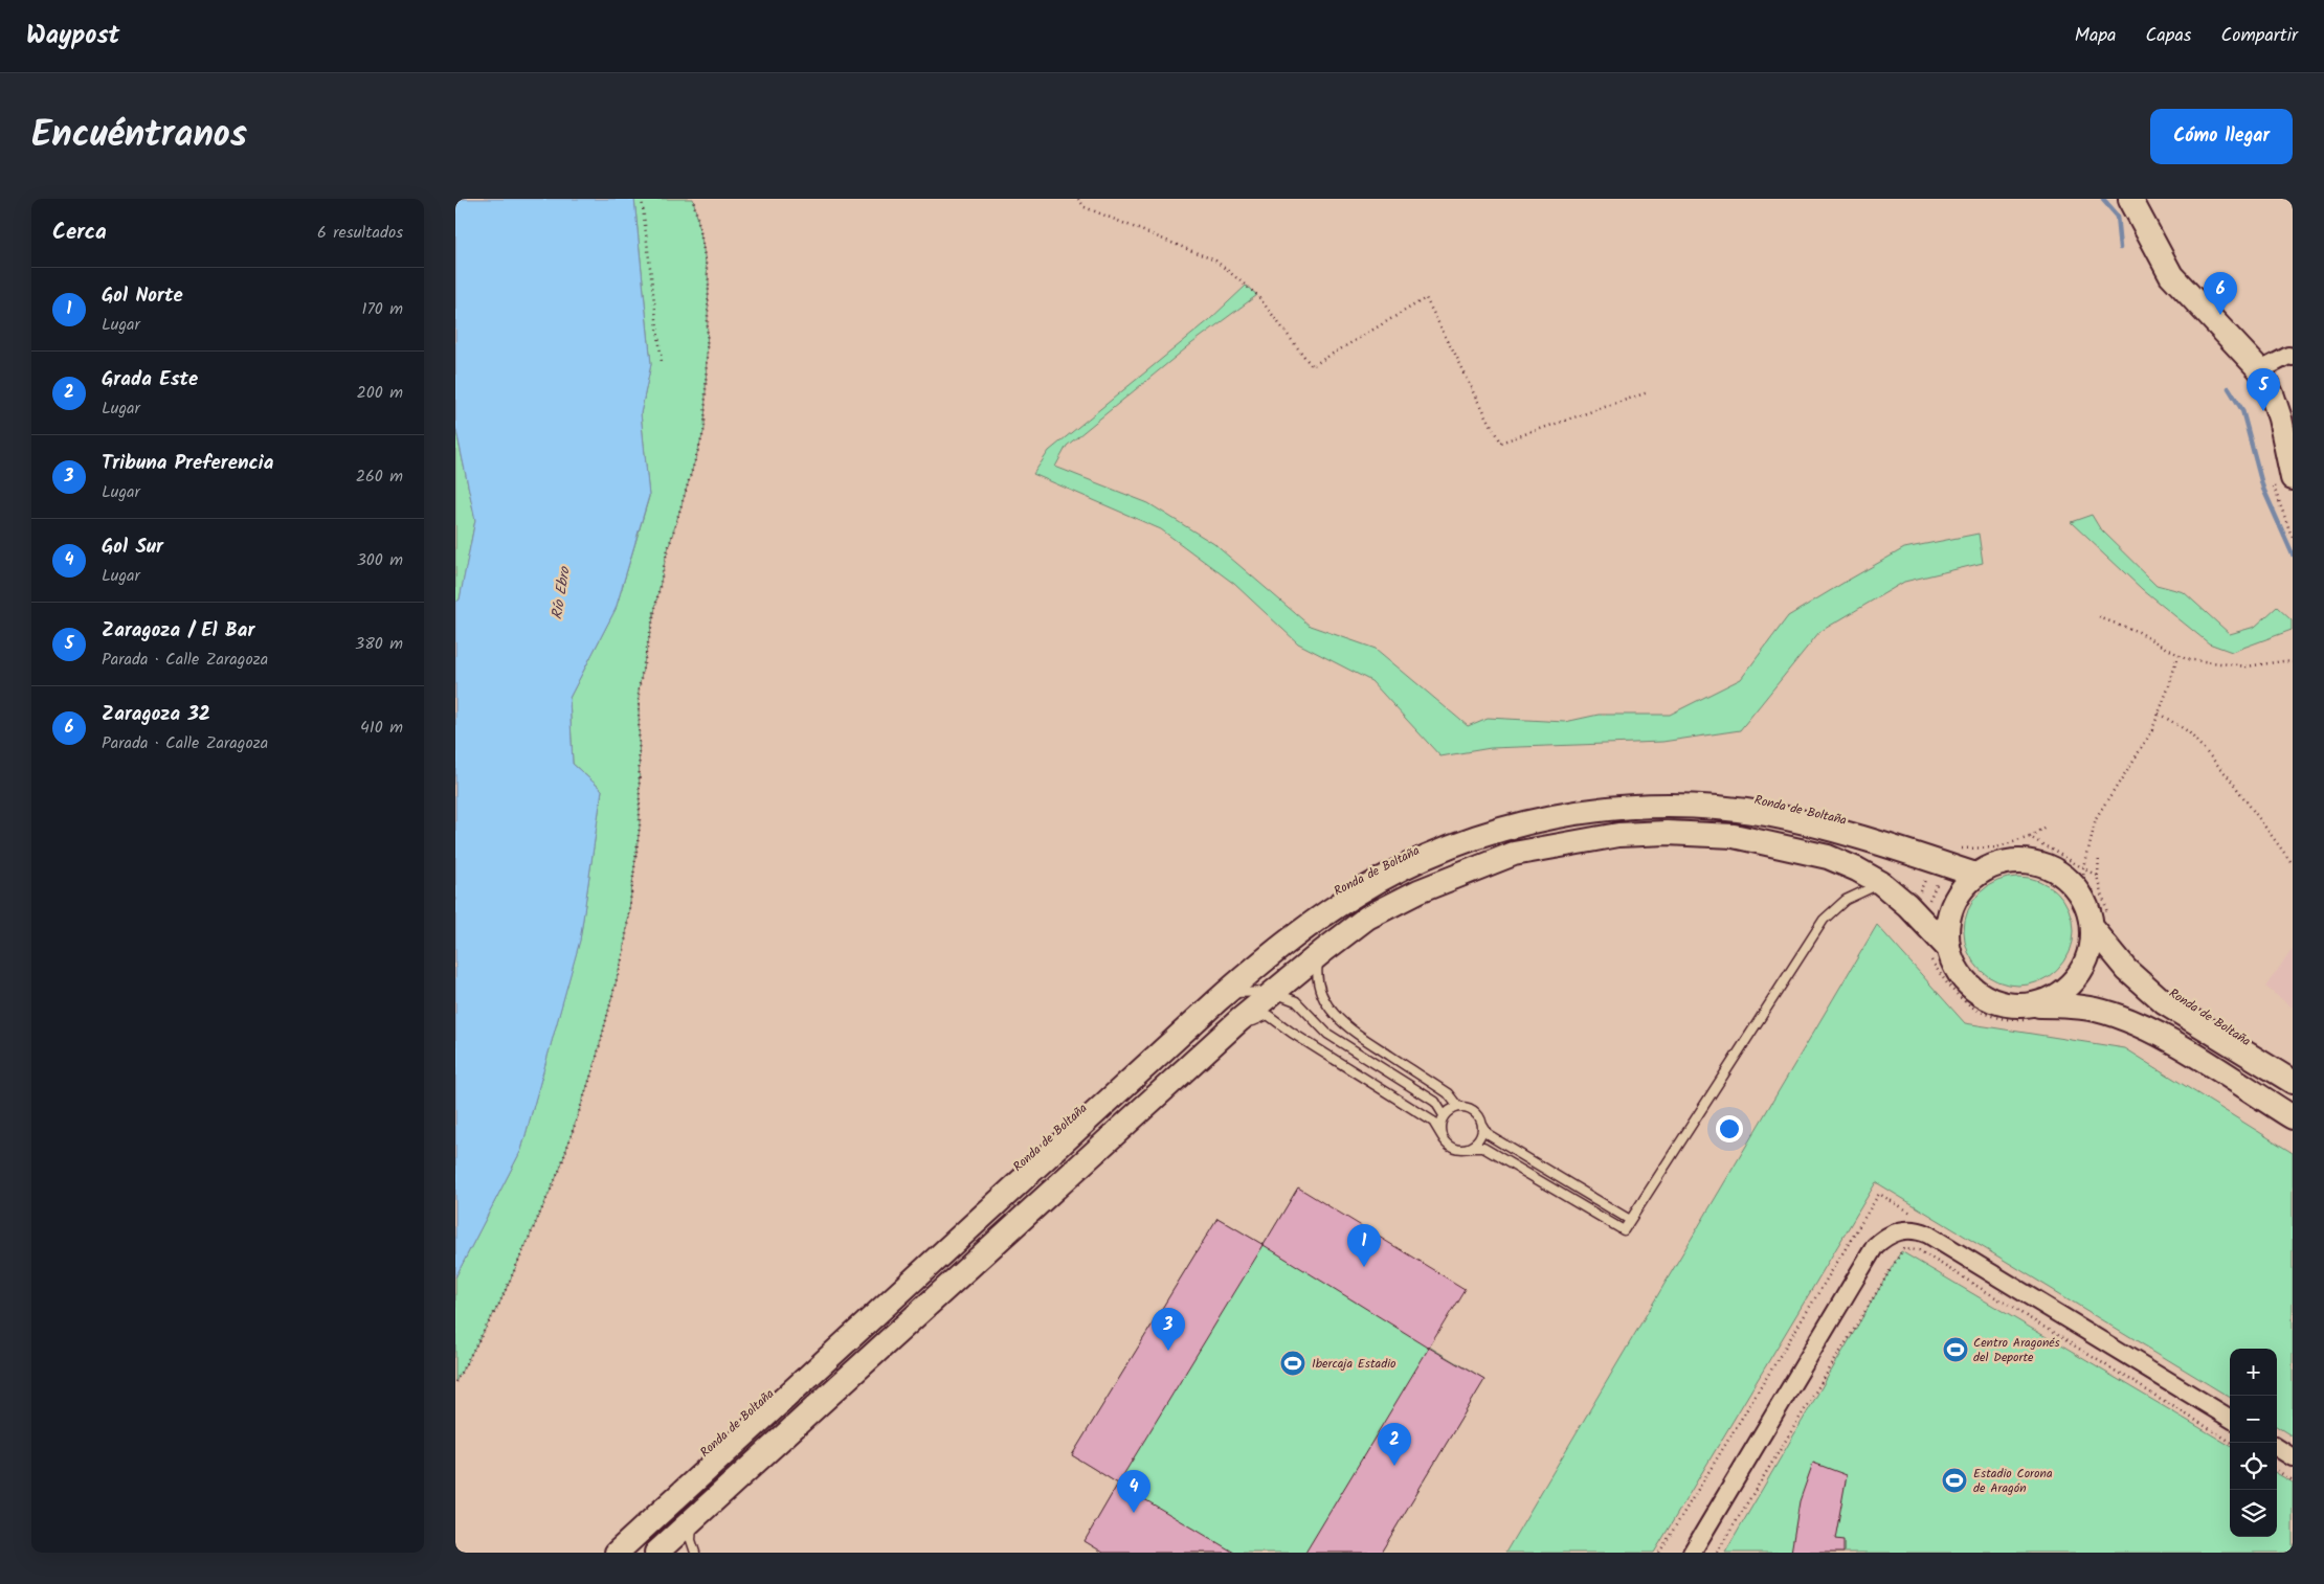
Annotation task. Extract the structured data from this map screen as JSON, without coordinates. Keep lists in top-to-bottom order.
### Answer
{
  "streets": {
    "main road": ["Ronda de Boltaña"]
  },
  "water": ["Río Ebro"],
  "places": {
    "sports": ["Centro Aragonés del Deporte", "Ibercaja Estadio", "Estadio Corona de Aragón"]
  },
  "page": {
    "header": "Waypost",
    "nav": ["Mapa", "Capas", "Compartir"],
    "title": "Encuéntranos",
    "buttons": "Cómo llegar",
    "heading": ["Cerca", "6 resultados"],
    "list": [
      {
        "mark": "1",
        "name": "Gol Norte",
        "note": "Lugar",
        "value": "170 m"
      },
      {
        "mark": "2",
        "name": "Grada Este",
        "note": "Lugar",
        "value": "200 m"
      },
      {
        "mark": "3",
        "name": "Tribuna Preferencia",
        "note": "Lugar",
        "value": "260 m"
      },
      {
        "mark": "4",
        "name": "Gol Sur",
        "note": "Lugar",
        "value": "300 m"
      },
      {
        "mark": "5",
        "name": "Zaragoza / El Bar",
        "note": "Parada · Calle Zaragoza",
        "value": "380 m"
      },
      {
        "mark": "6",
        "name": "Zaragoza 32",
        "note": "Parada · Calle Zaragoza",
        "value": "410 m"
      }
    ],
    "pins": [
      "6",
      "5",
      "1",
      "3",
      "2",
      "4"
    ],
    "map_buttons": ["+", "−"]
  }
}
